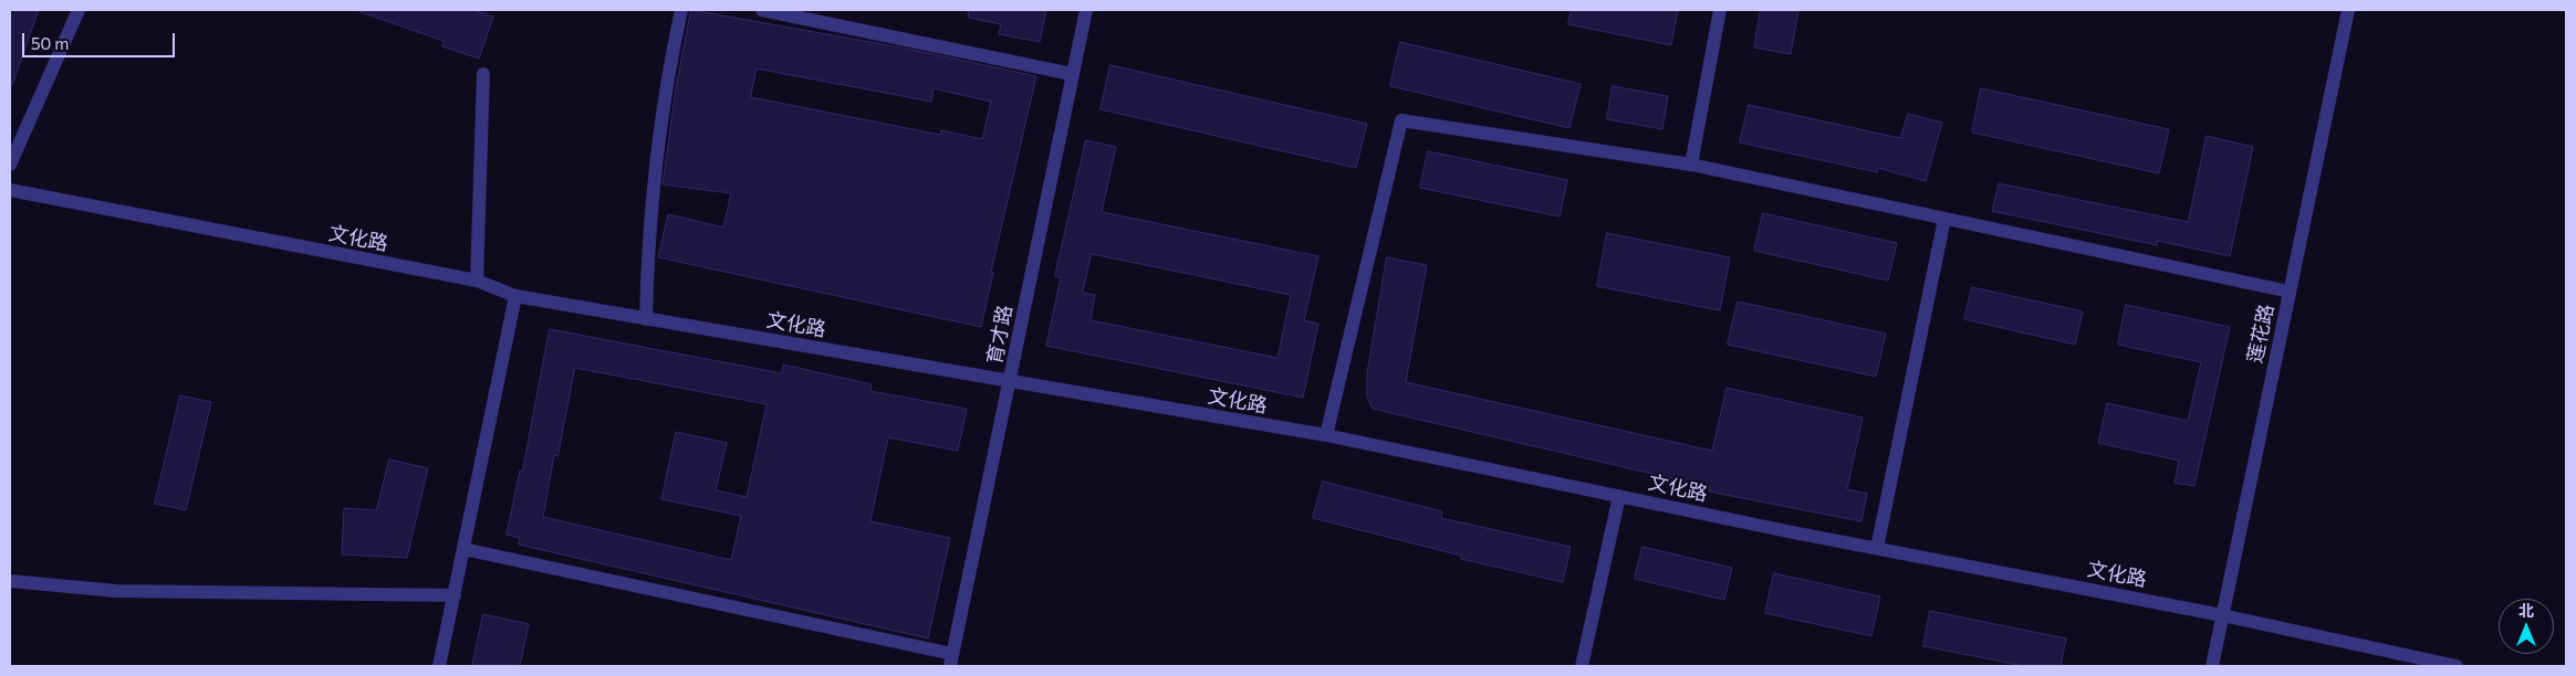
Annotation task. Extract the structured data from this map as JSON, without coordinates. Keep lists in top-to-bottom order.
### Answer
{
  "streets": {
    "street": ["文化路", "莲花路", "育才路"]
  },
  "crossings": [
    ["文化路", "莲花路"],
    ["文化路", "育才路"]
  ],
  "scale_bar": "50 m",
  "north": "top"
}
